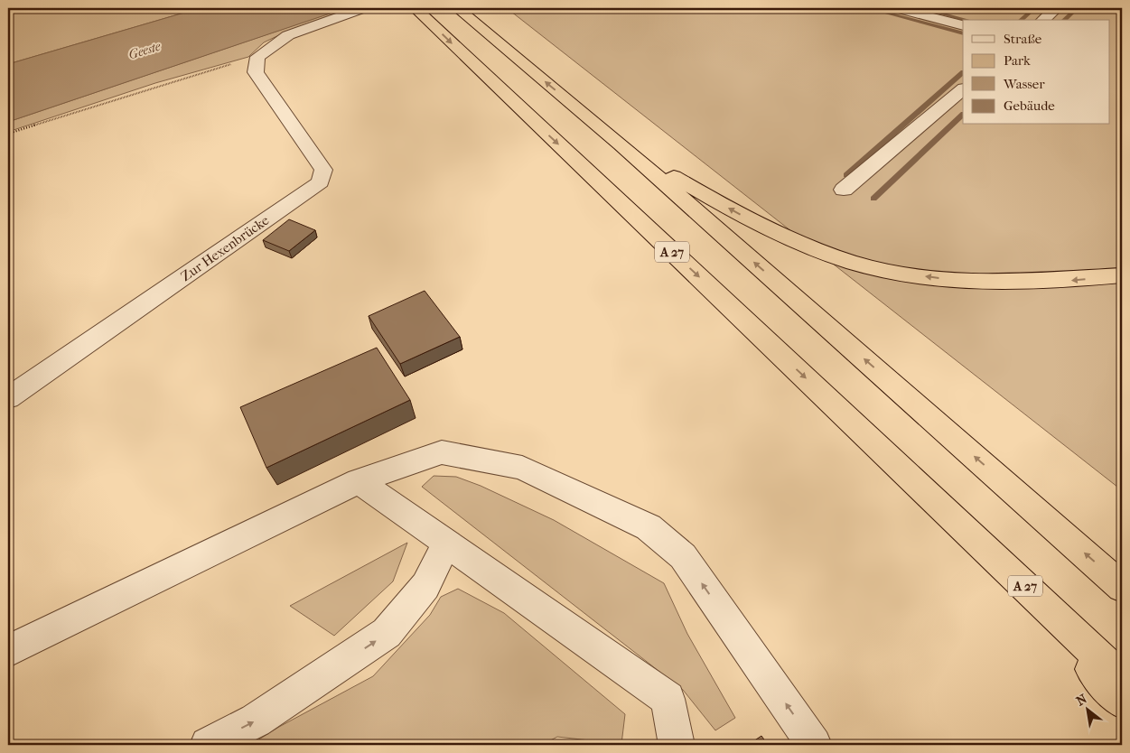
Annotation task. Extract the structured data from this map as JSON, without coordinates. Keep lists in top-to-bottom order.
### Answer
{
  "streets": {
    "highway": ["A 27"],
    "street": ["Zur Hexenbrücke"]
  },
  "water": ["Geeste"],
  "legend": [
    "Straße",
    "Park",
    "Wasser",
    "Gebäude"
  ],
  "north": "top left"
}
